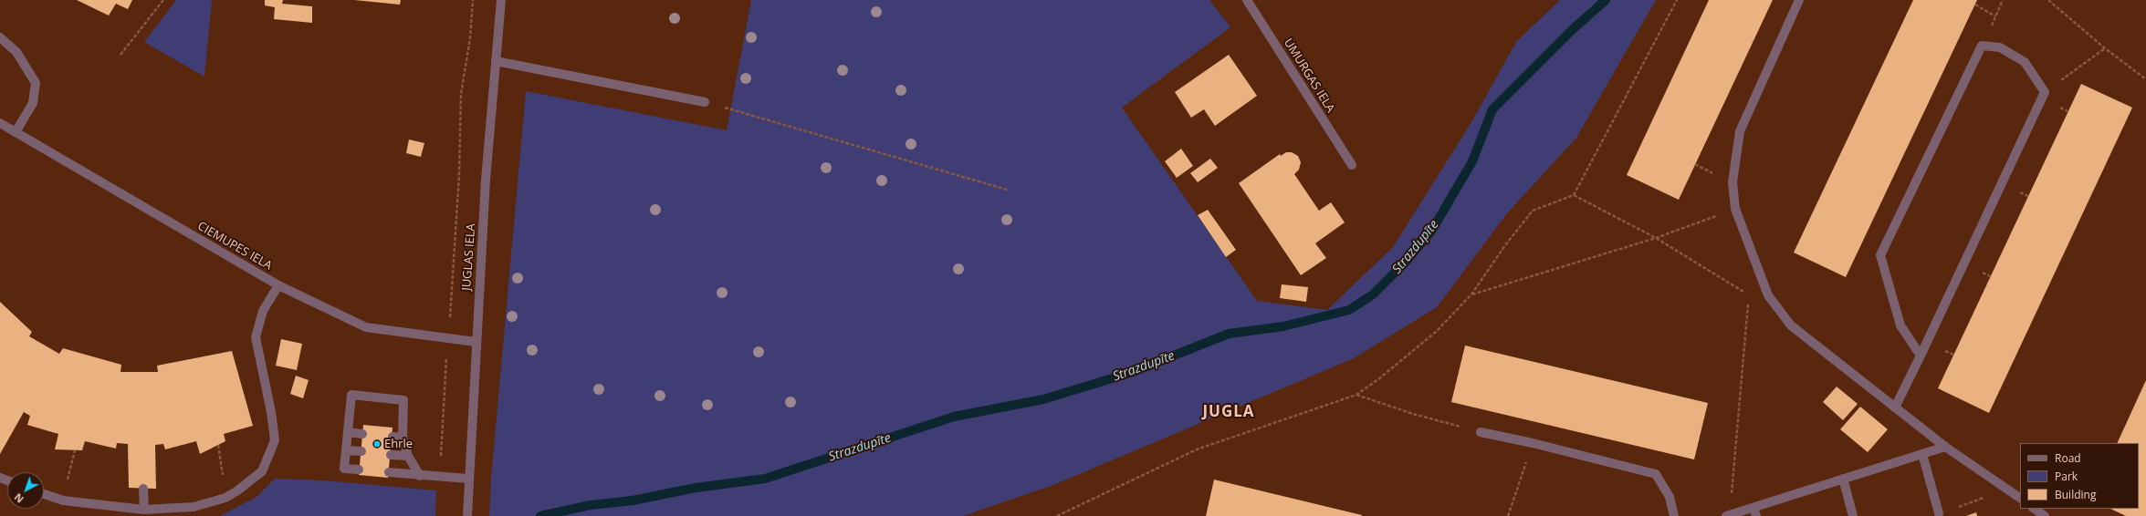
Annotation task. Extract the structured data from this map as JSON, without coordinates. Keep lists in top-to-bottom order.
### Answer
{
  "streets": {
    "street": ["UMURGAS IELA", "CIEMUPES IELA", "JUGLAS IELA"]
  },
  "crossings": [
    ["CIEMUPES IELA", "JUGLAS IELA"]
  ],
  "districts": ["JUGLA"],
  "water": ["Strazdupīte"],
  "places": ["Ehrle"],
  "legend": ["Road", "Park", "Building"],
  "north": "bottom left"
}
